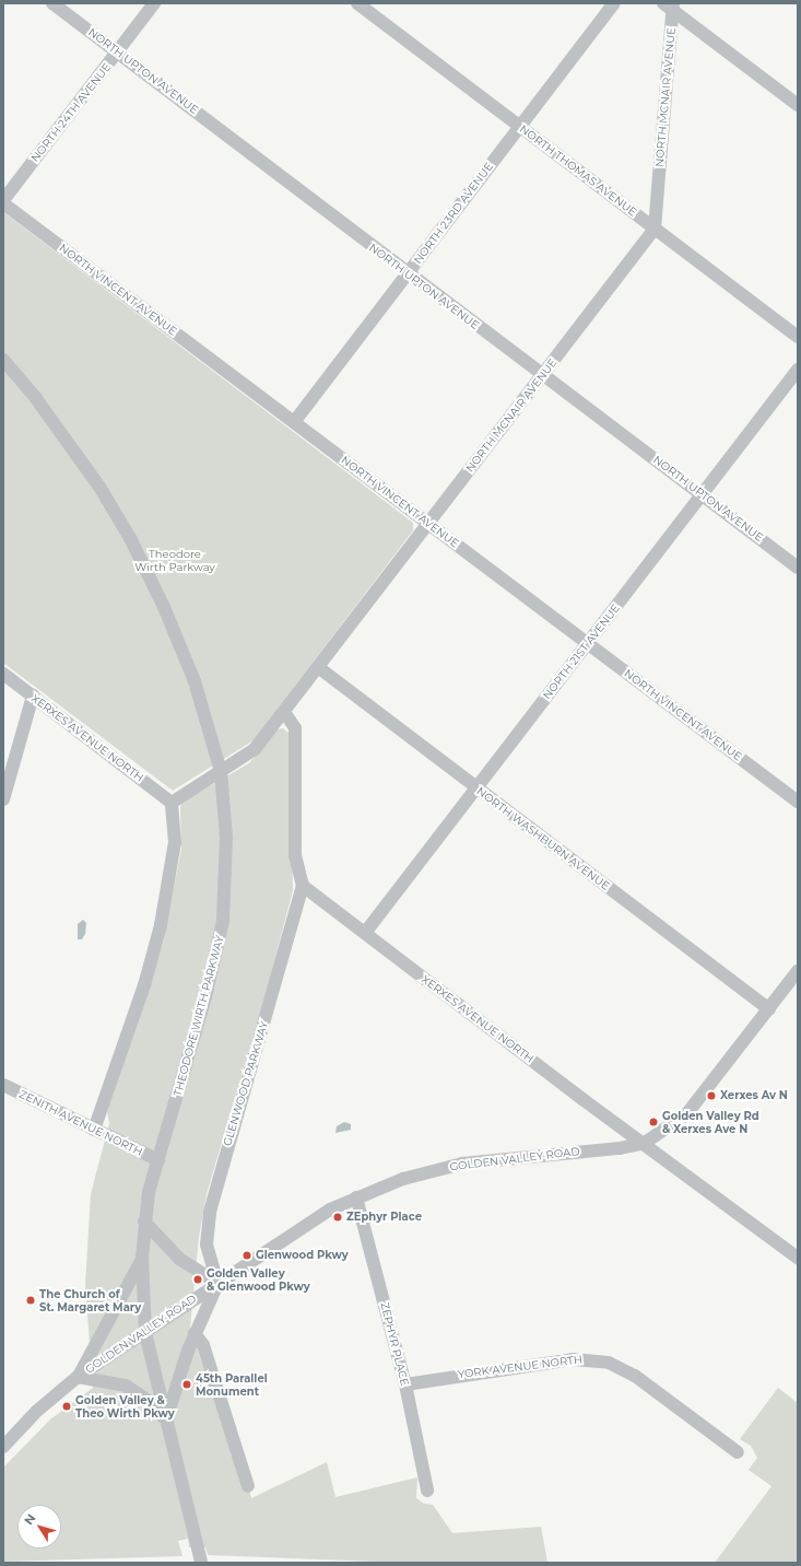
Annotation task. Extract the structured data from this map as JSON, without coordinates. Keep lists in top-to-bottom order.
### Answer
{
  "streets": {
    "street": [
      "NORTH UPTON AVENUE",
      "NORTH MCNAIR AVENUE",
      "NORTH 24TH AVENUE",
      "NORTH THOMAS AVENUE",
      "NORTH 23RD AVENUE",
      "NORTH VINCENT AVENUE",
      "NORTH 21ST AVENUE",
      "XERXES AVENUE NORTH",
      "NORTH WASHBURN AVENUE",
      "THEODORE WIRTH PARKWAY",
      "GLENWOOD PARKWAY",
      "ZENITH AVENUE NORTH",
      "GOLDEN VALLEY ROAD",
      "ZEPHYR PLACE",
      "YORK AVENUE NORTH"
    ]
  },
  "crossings": [
    ["NORTH UPTON AVENUE", "NORTH MCNAIR AVENUE"],
    ["NORTH UPTON AVENUE", "NORTH 24TH AVENUE"],
    ["NORTH UPTON AVENUE", "NORTH 23RD AVENUE"],
    ["NORTH UPTON AVENUE", "NORTH 21ST AVENUE"],
    ["NORTH MCNAIR AVENUE", "NORTH THOMAS AVENUE"],
    ["NORTH MCNAIR AVENUE", "NORTH VINCENT AVENUE"],
    ["NORTH MCNAIR AVENUE", "NORTH WASHBURN AVENUE"],
    ["NORTH MCNAIR AVENUE", "THEODORE WIRTH PARKWAY"],
    ["NORTH 24TH AVENUE", "NORTH VINCENT AVENUE"],
    ["NORTH THOMAS AVENUE", "NORTH 23RD AVENUE"],
    ["NORTH 23RD AVENUE", "NORTH VINCENT AVENUE"],
    ["NORTH VINCENT AVENUE", "NORTH 21ST AVENUE"],
    ["NORTH 21ST AVENUE", "XERXES AVENUE NORTH"],
    ["NORTH 21ST AVENUE", "NORTH WASHBURN AVENUE"],
    ["XERXES AVENUE NORTH", "GLENWOOD PARKWAY"],
    ["XERXES AVENUE NORTH", "GOLDEN VALLEY ROAD"],
    ["NORTH WASHBURN AVENUE", "GOLDEN VALLEY ROAD"],
    ["THEODORE WIRTH PARKWAY", "ZENITH AVENUE NORTH"],
    ["THEODORE WIRTH PARKWAY", "GOLDEN VALLEY ROAD"],
    ["GLENWOOD PARKWAY", "GOLDEN VALLEY ROAD"],
    ["GOLDEN VALLEY ROAD", "ZEPHYR PLACE"],
    ["ZEPHYR PLACE", "YORK AVENUE NORTH"]
  ],
  "parks": ["Theodore Wirth Parkway"],
  "places": [
    "Xerxes Av N",
    "Golden Valley Rd & Xerxes Ave N",
    "ZEphyr Place",
    "Glenwood Pkwy",
    "Golden Valley & Glenwood Pkwy",
    "The Church of St. Margaret Mary",
    "45th Parallel Monument",
    "Golden Valley & Theo Wirth Pkwy"
  ],
  "north": "top left"
}
